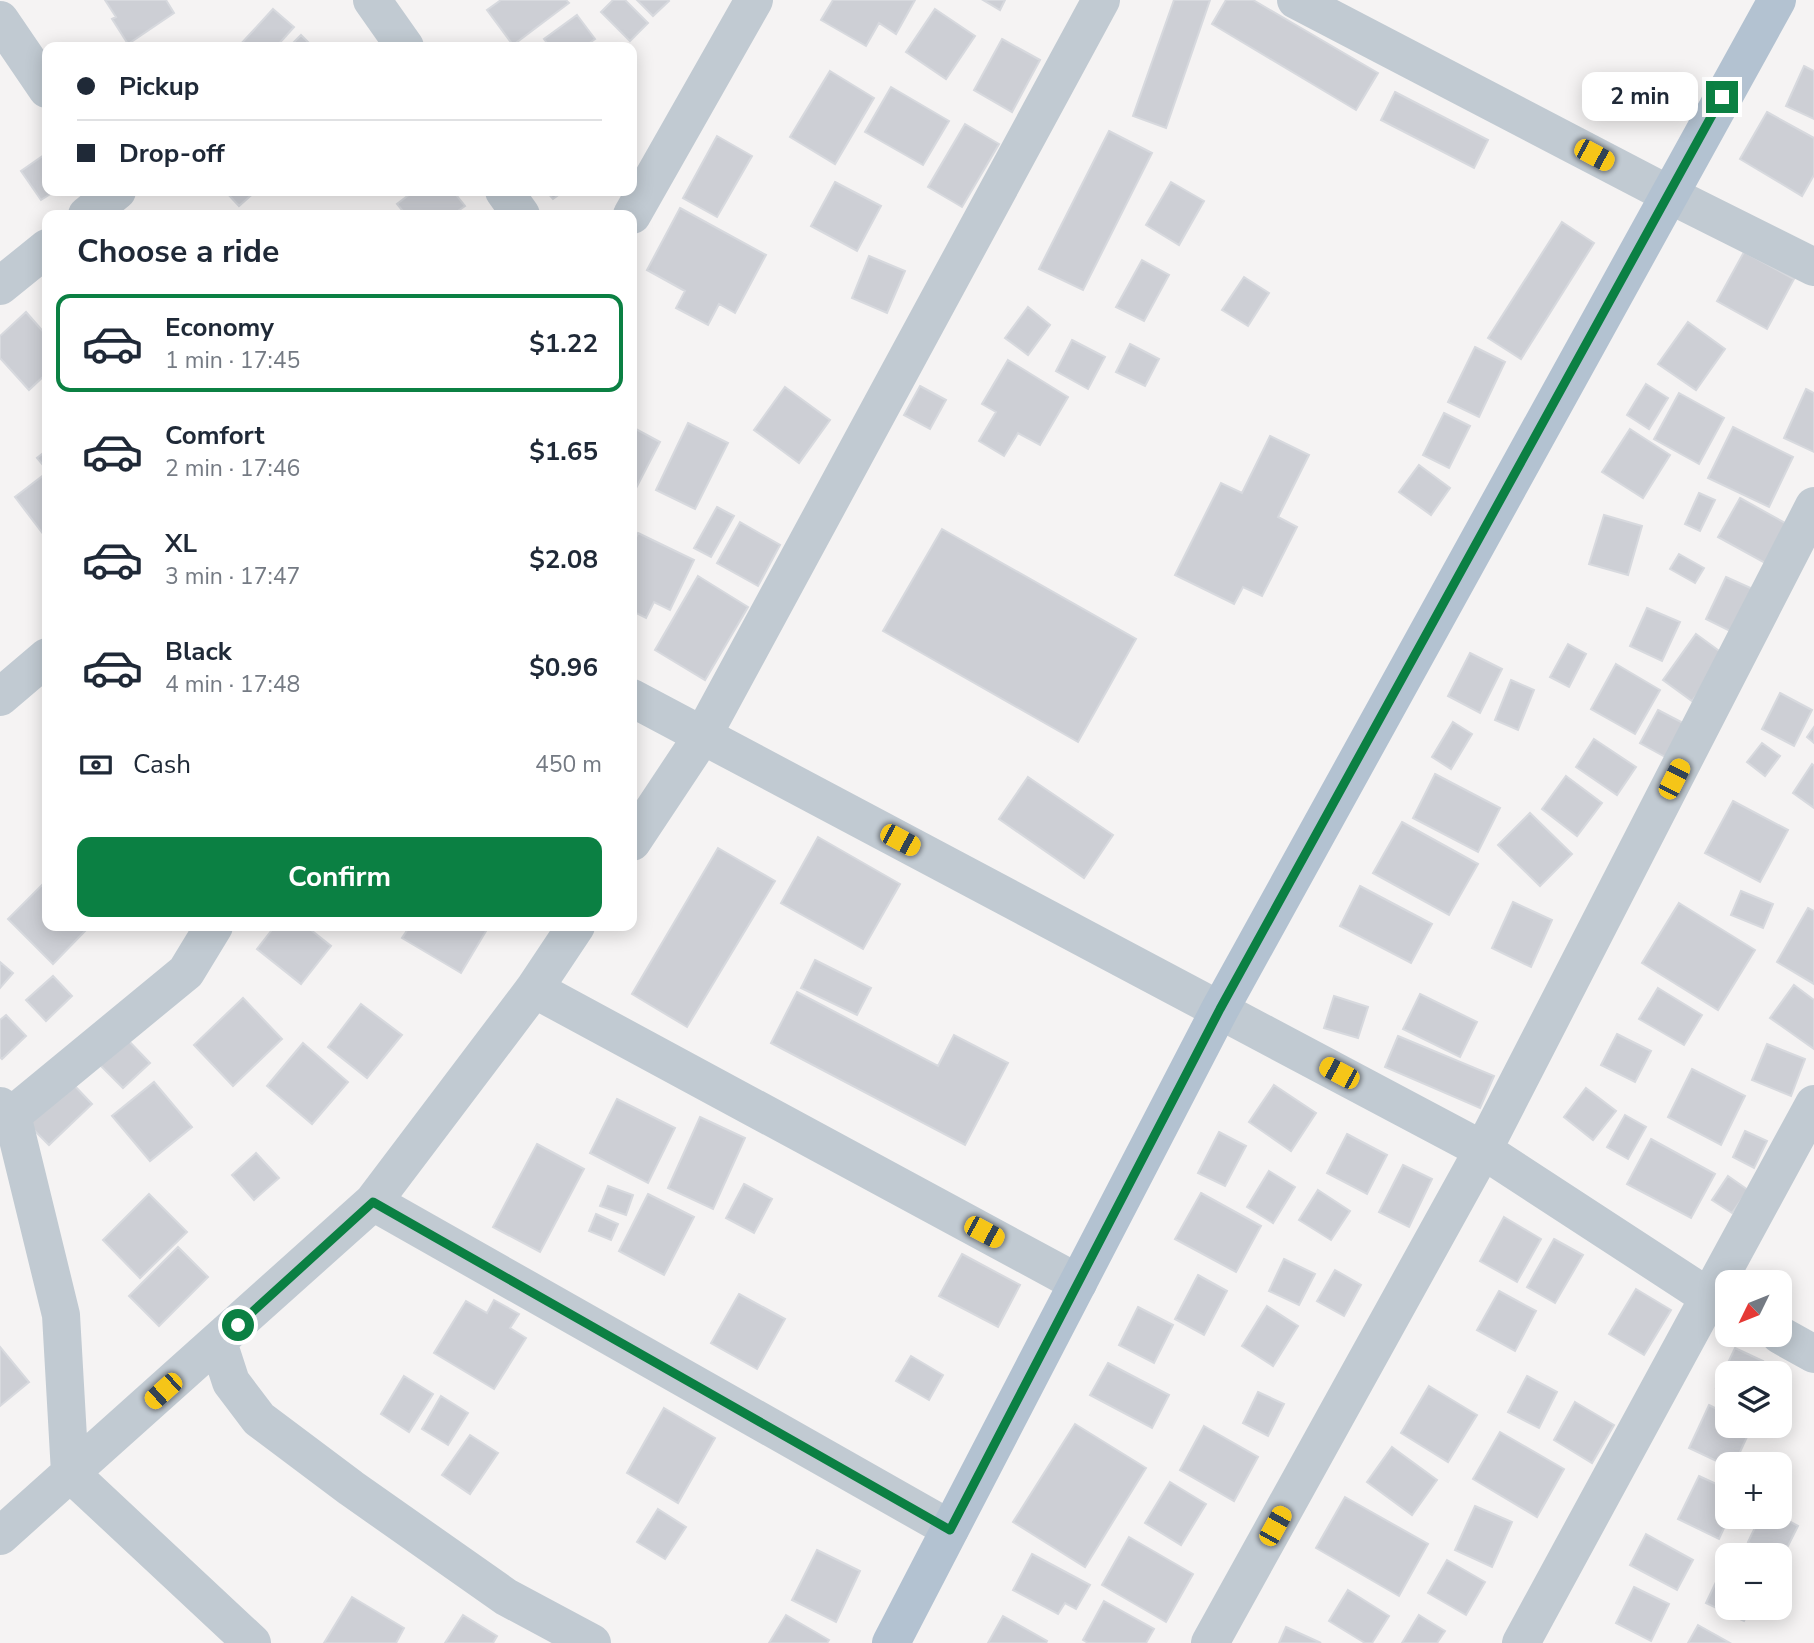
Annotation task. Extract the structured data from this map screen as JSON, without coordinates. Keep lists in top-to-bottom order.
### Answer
{
  "north": "bottom left",
  "page": {
    "banner": ["Pickup", "Drop-off"],
    "bubble": "2 min",
    "heading": "Choose a ride",
    "list": [
      {
        "name": "Economy",
        "note": "1 min · 17:45",
        "value": "$1.22"
      },
      {
        "name": "Comfort",
        "note": "2 min · 17:46",
        "value": "$1.65"
      },
      {
        "name": "XL",
        "note": "3 min · 17:47",
        "value": "$2.08"
      },
      {
        "name": "Black",
        "note": "4 min · 17:48",
        "value": "$0.96"
      }
    ],
    "pay": ["Cash", "450 m"],
    "buttons": "Confirm",
    "map_buttons": ["+", "−"]
  }
}
